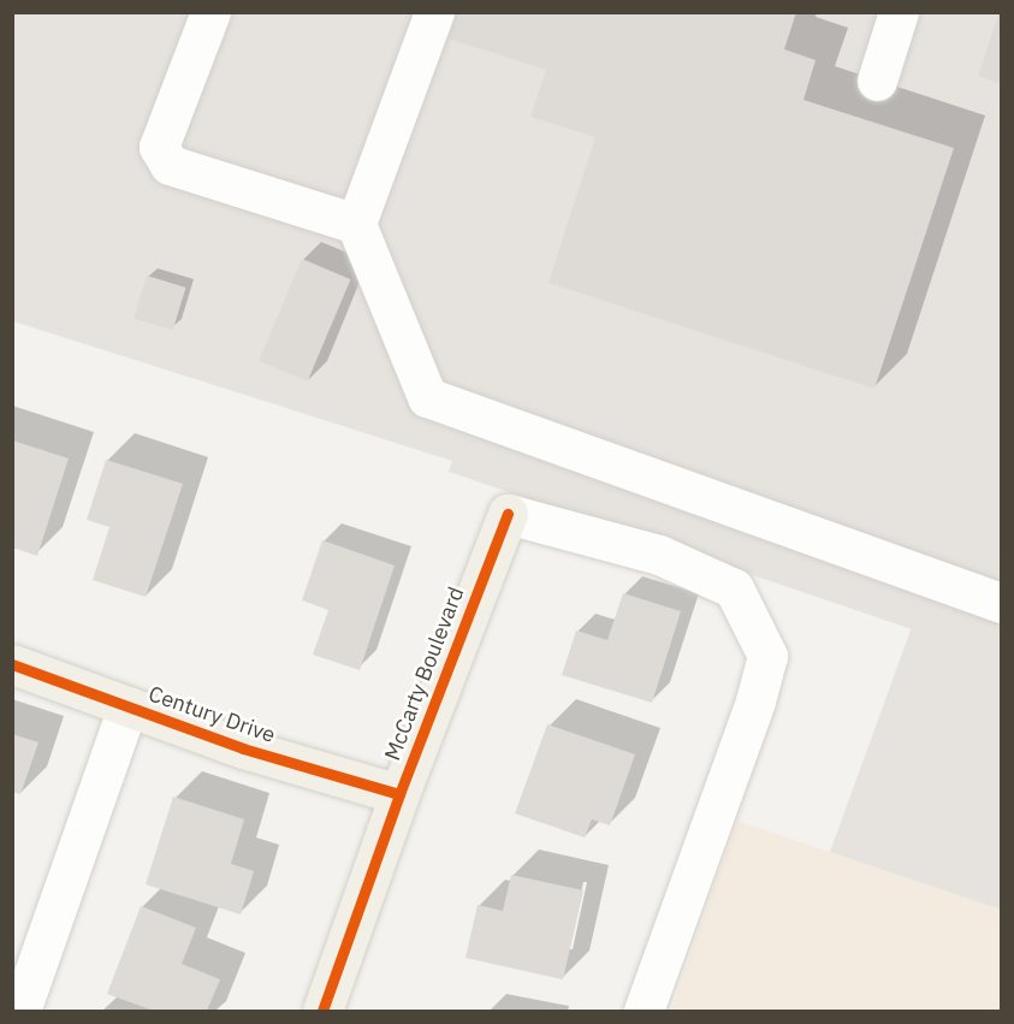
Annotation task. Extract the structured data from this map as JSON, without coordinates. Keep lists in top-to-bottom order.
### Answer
{
  "streets": {
    "main road": ["McCarty Boulevard", "Century Drive"]
  },
  "crossings": [
    ["McCarty Boulevard", "Century Drive"]
  ]
}
